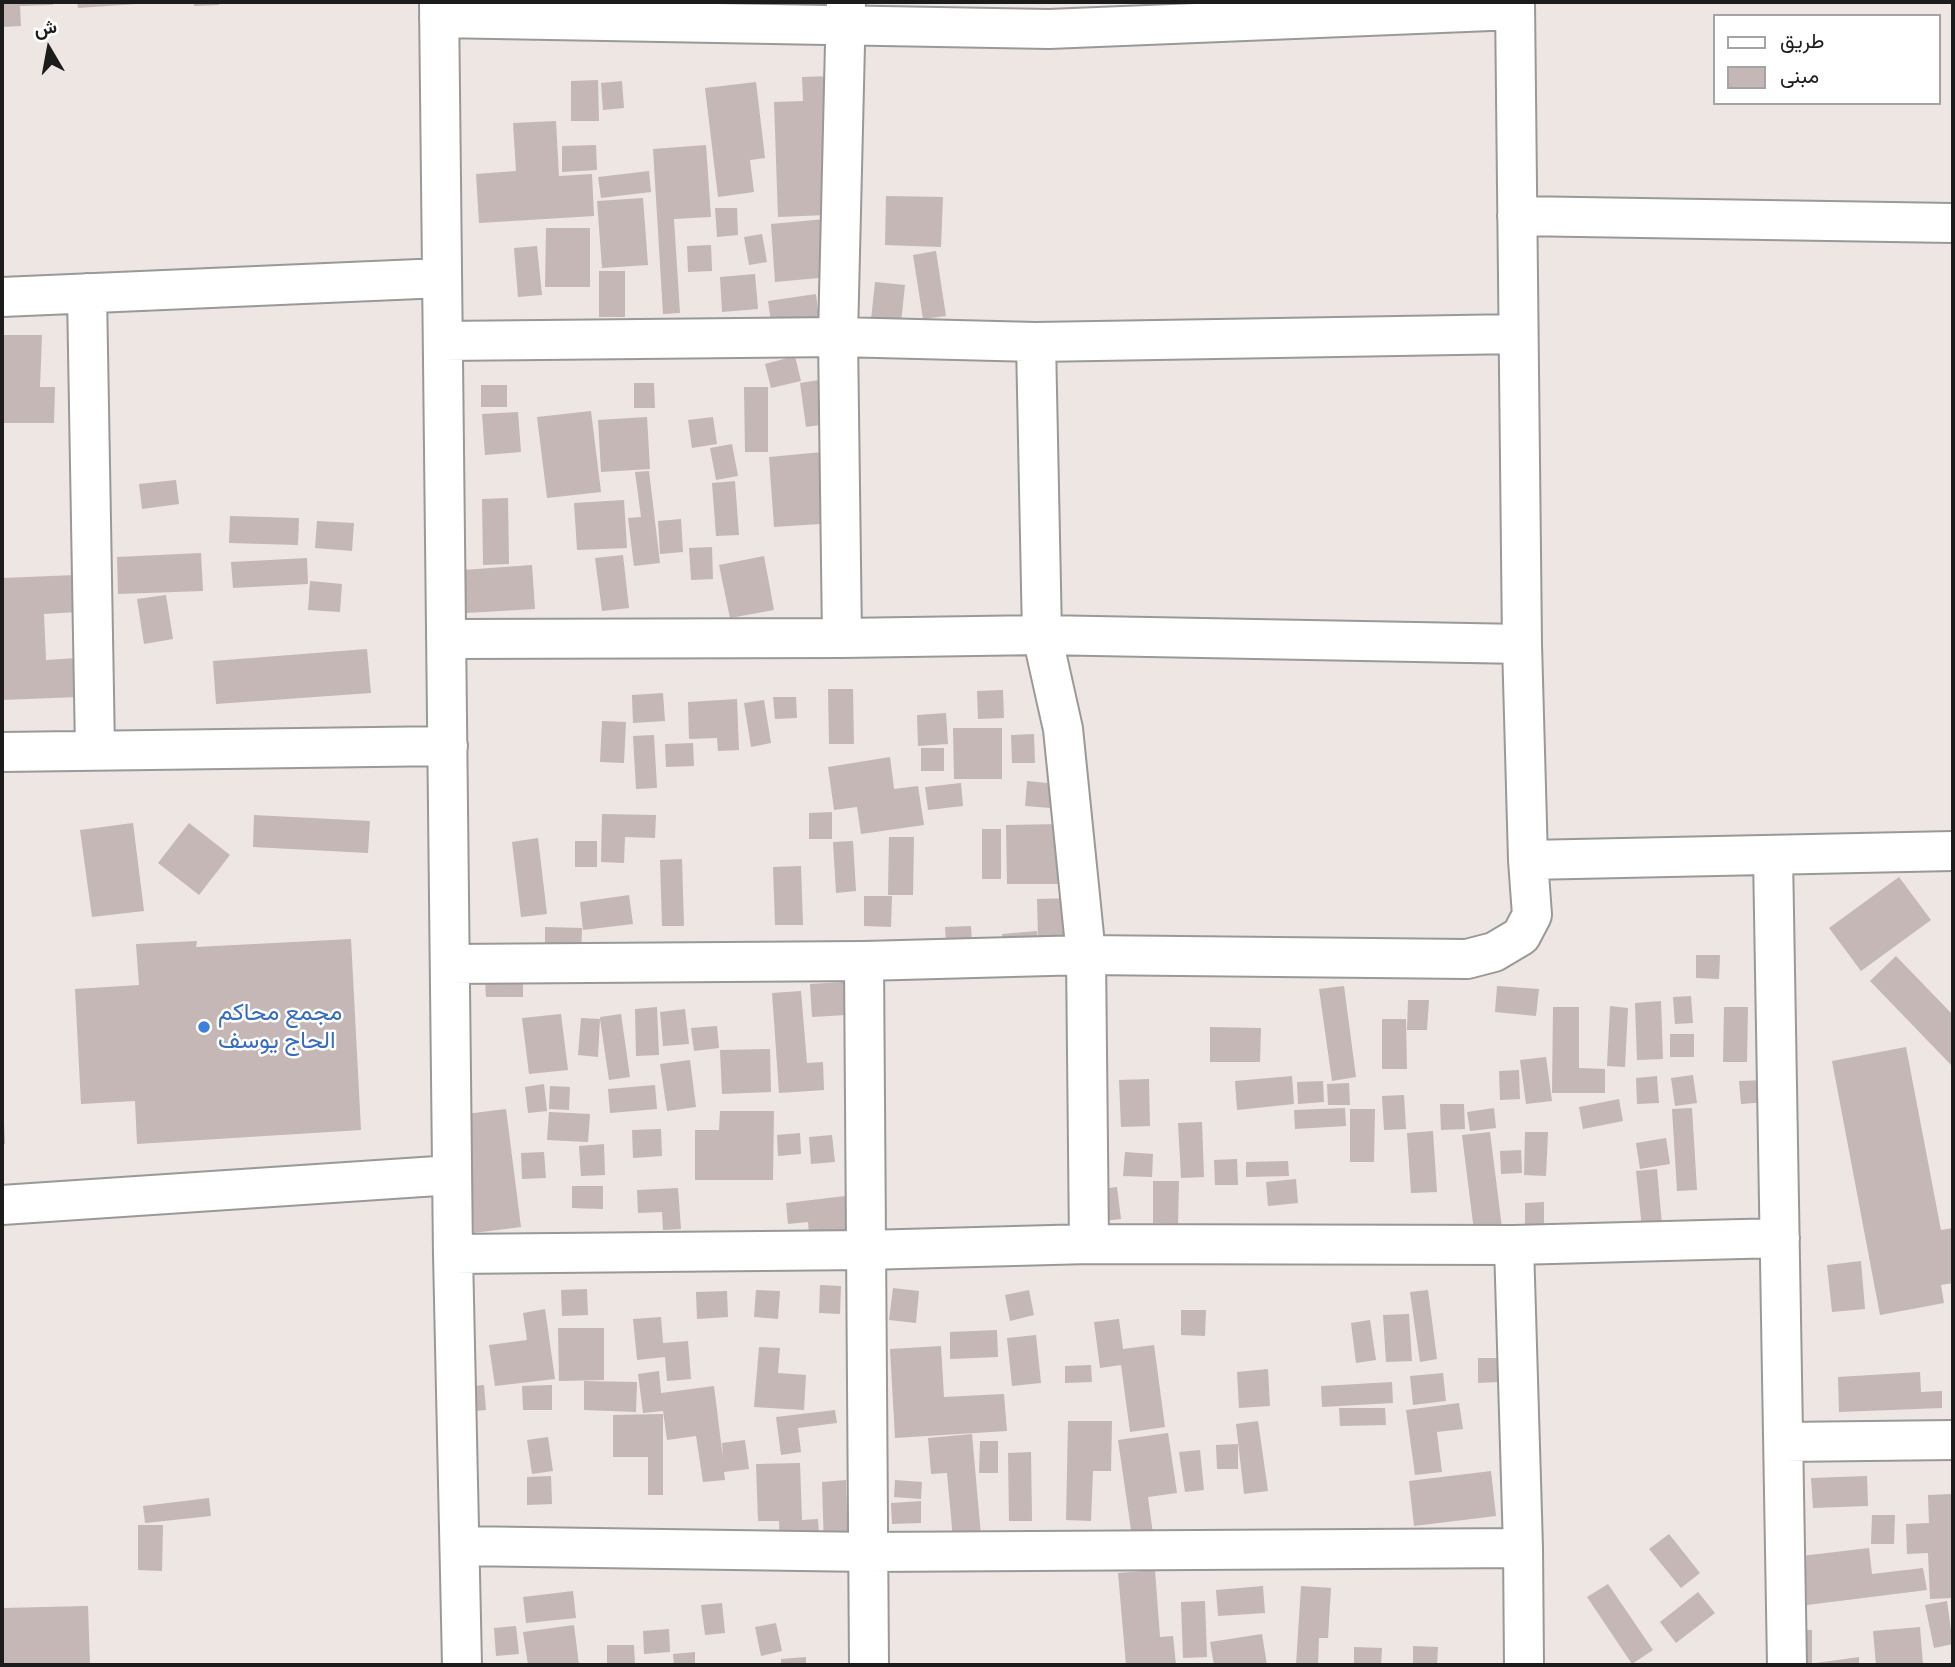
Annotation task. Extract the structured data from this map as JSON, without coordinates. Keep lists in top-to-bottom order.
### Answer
{
  "places": ["مجمع محاكم الحاج يوسف"],
  "legend": ["طريق", "مبنى"],
  "north": "top"
}
